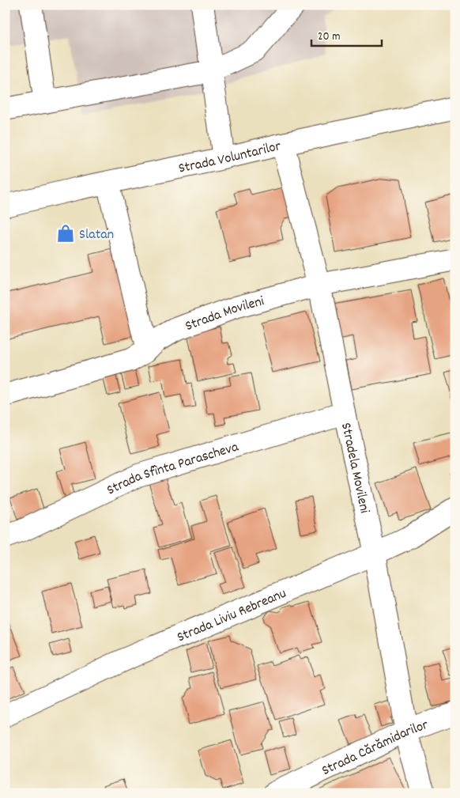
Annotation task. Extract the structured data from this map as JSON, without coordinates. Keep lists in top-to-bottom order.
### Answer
{
  "streets": {
    "street": [
      "Strada Voluntarilor",
      "Strada Movileni",
      "Strada Sfînta Parascheva",
      "Stradela Movileni",
      "Strada Liviu Rebreanu",
      "Strada Cărămidarilor"
    ]
  },
  "crossings": [
    ["Strada Voluntarilor", "Stradela Movileni"],
    ["Strada Movileni", "Stradela Movileni"],
    ["Strada Sfînta Parascheva", "Stradela Movileni"],
    ["Stradela Movileni", "Strada Liviu Rebreanu"],
    ["Stradela Movileni", "Strada Cărămidarilor"]
  ],
  "places": {
    "shop": ["Slatan"]
  },
  "scale_bar": "20 m"
}
